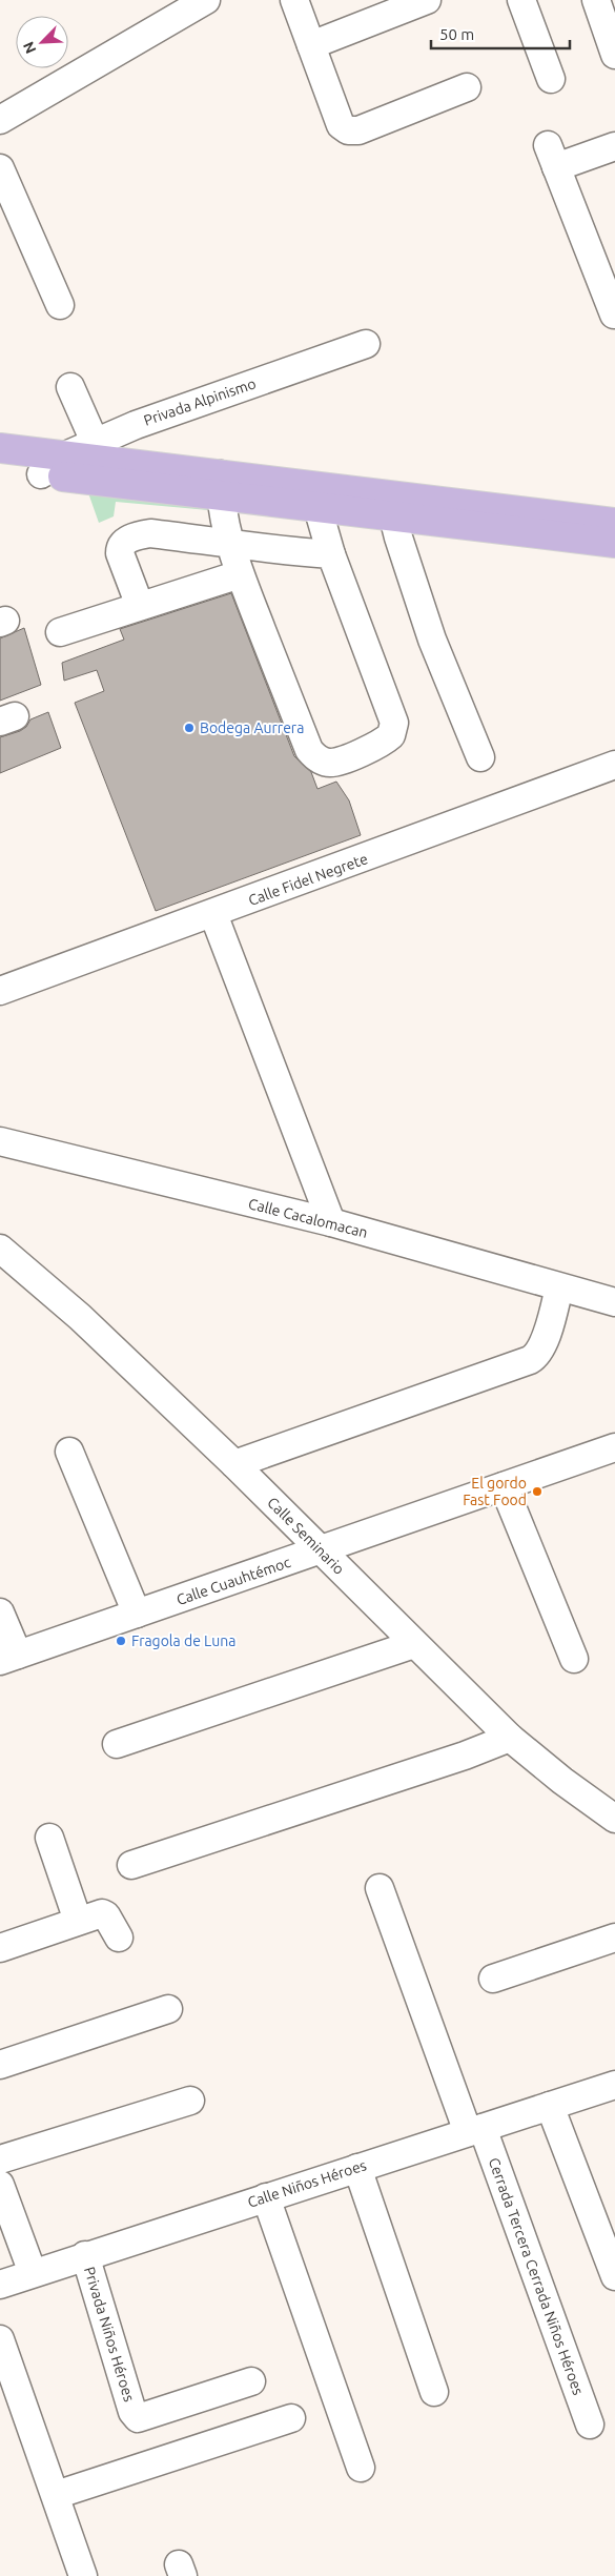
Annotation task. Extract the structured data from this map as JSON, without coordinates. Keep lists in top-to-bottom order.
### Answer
{
  "streets": {
    "street": [
      "Privada Alpinismo",
      "Calle Fidel Negrete",
      "Calle Cacalomacan",
      "Calle Seminario",
      "Calle Cuauhtémoc",
      "Calle Niños Héroes",
      "Cerrada Tercera Cerrada Niños Héroes",
      "Privada Niños Héroes"
    ]
  },
  "crossings": [
    ["Calle Seminario", "Calle Cuauhtémoc"],
    ["Calle Niños Héroes", "Cerrada Tercera Cerrada Niños Héroes"],
    ["Calle Niños Héroes", "Privada Niños Héroes"]
  ],
  "places": ["Bodega Aurrera", "El gordo Fast Food", "Fragola de Luna"],
  "scale_bar": "50 m",
  "north": "bottom left"
}
